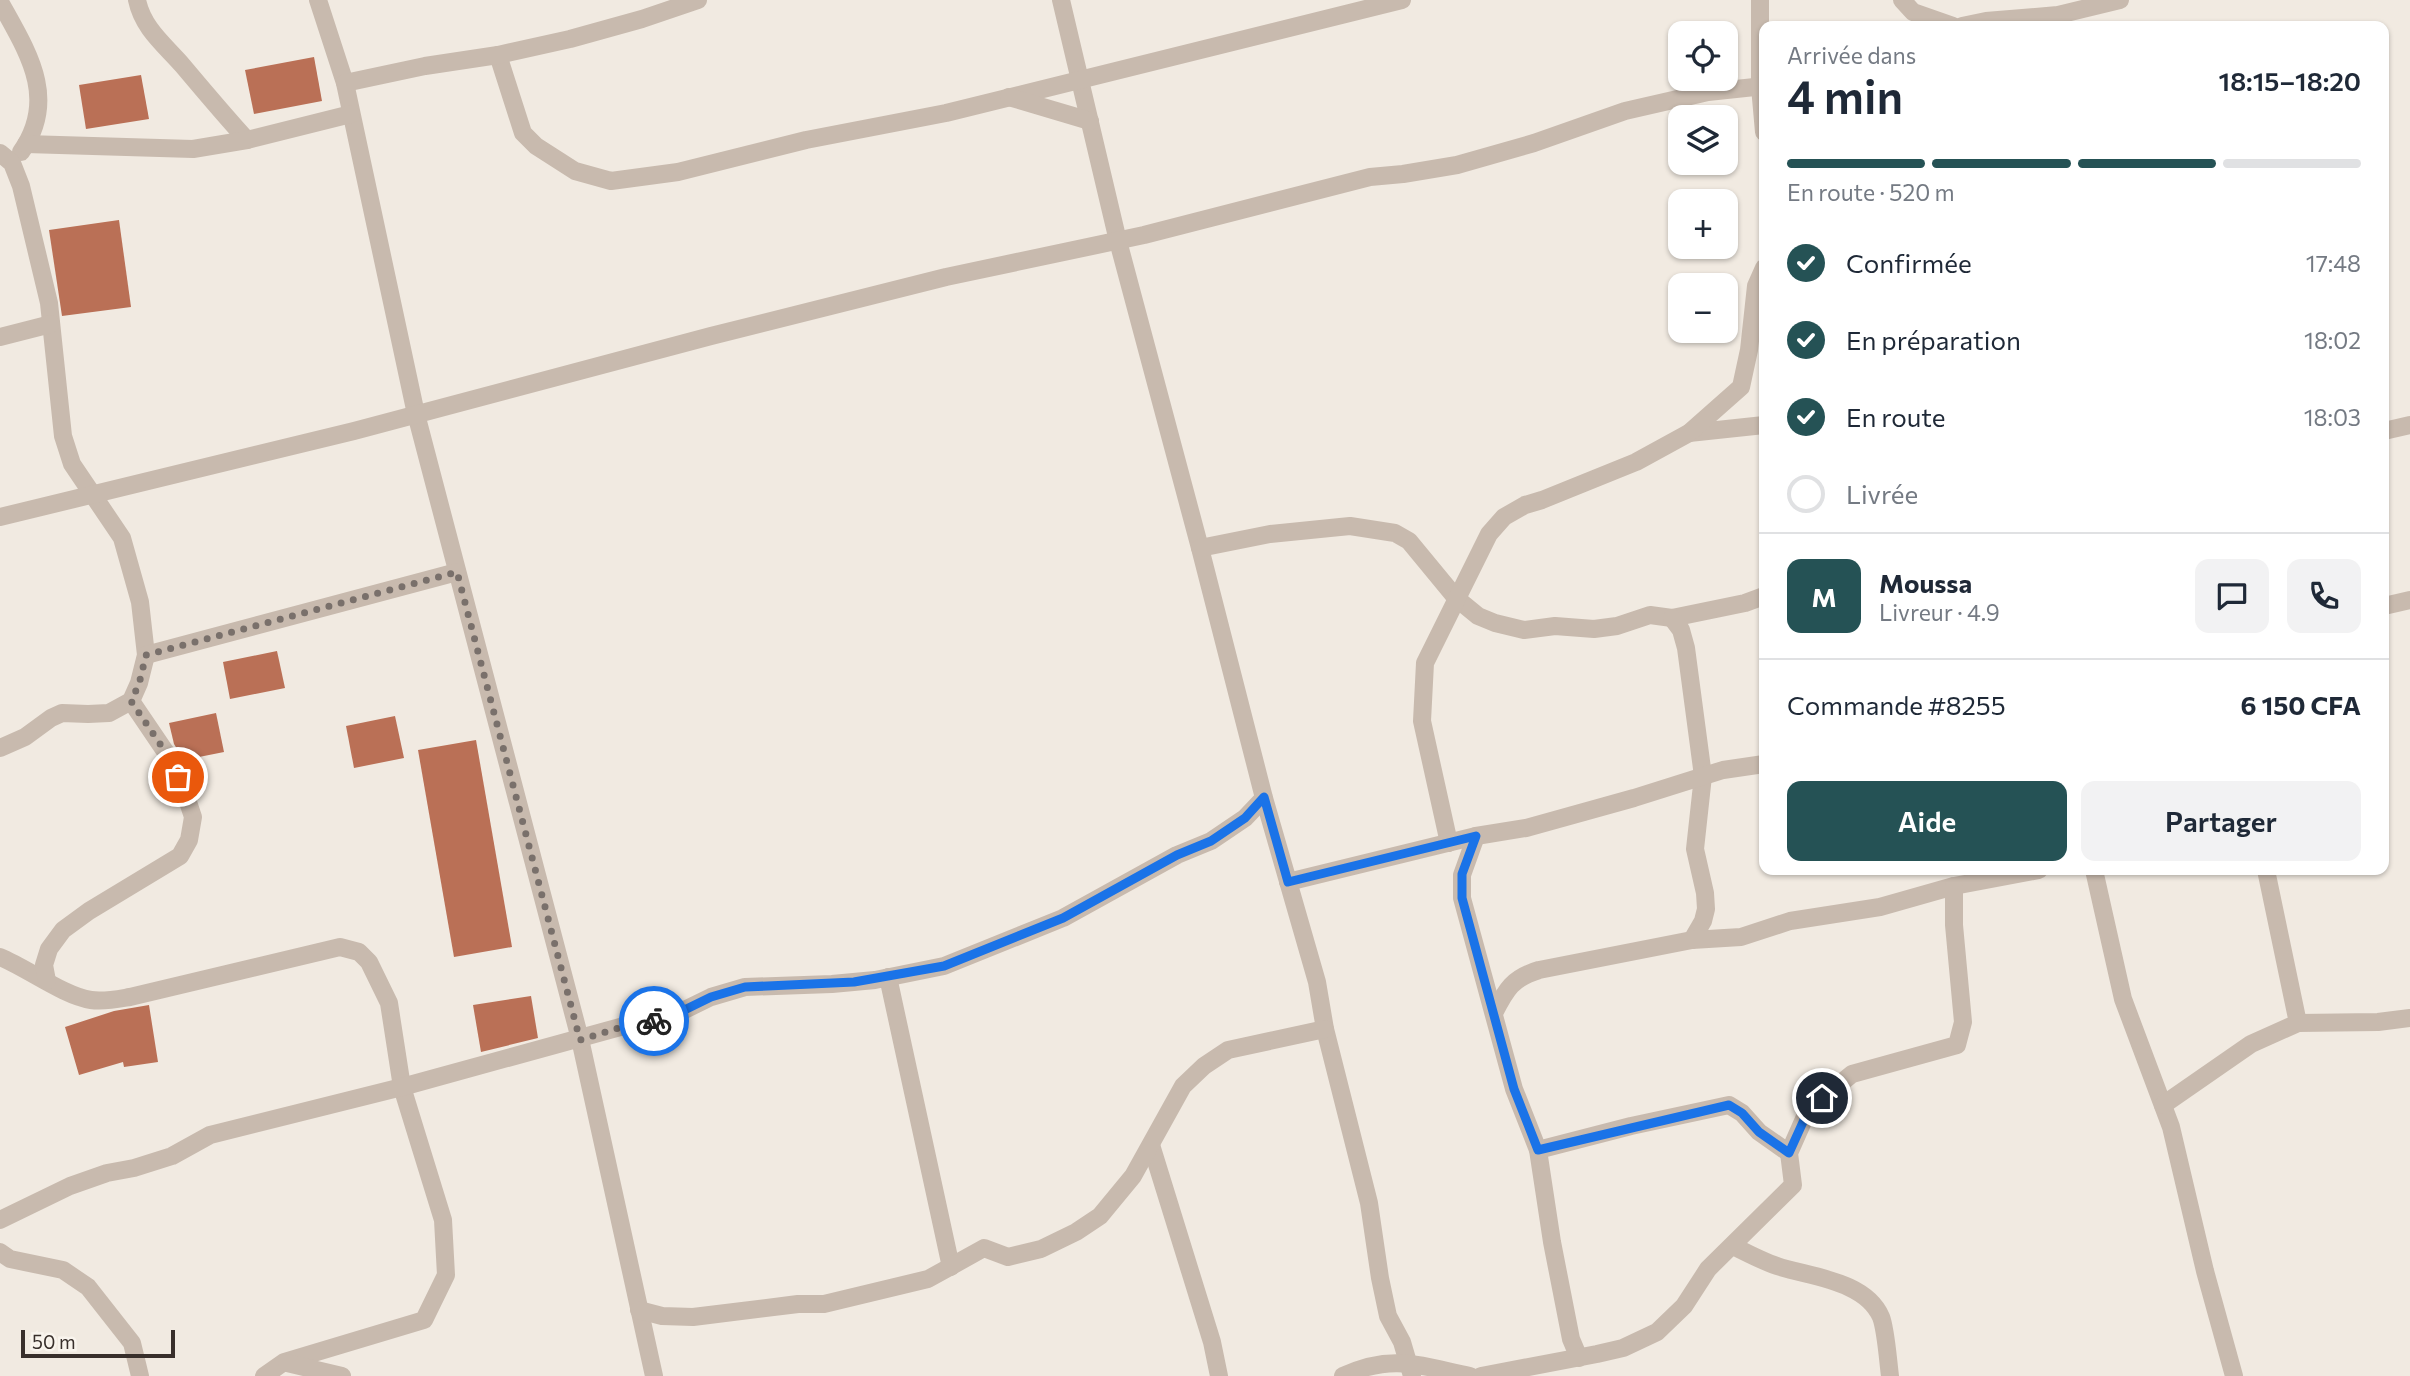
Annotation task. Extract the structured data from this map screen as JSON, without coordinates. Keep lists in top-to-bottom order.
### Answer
{
  "scale_bar": "50 m",
  "page": {
    "map_buttons": ["+", "−"],
    "heading": ["4 min", "Arrivée dans", "18:15–18:20"],
    "panel": [
      "Moussa",
      "Livreur · 4.9",
      "Commande #8255",
      "6 150 CFA"
    ],
    "bar": "En route · 520 m",
    "list": [
      ["Confirmée", "17:48"],
      ["En préparation", "18:02"],
      ["En route", "18:03"],
      "Livrée"
    ],
    "round": "M",
    "buttons": ["Aide", "Partager"],
    "scale": "50 m"
  }
}
